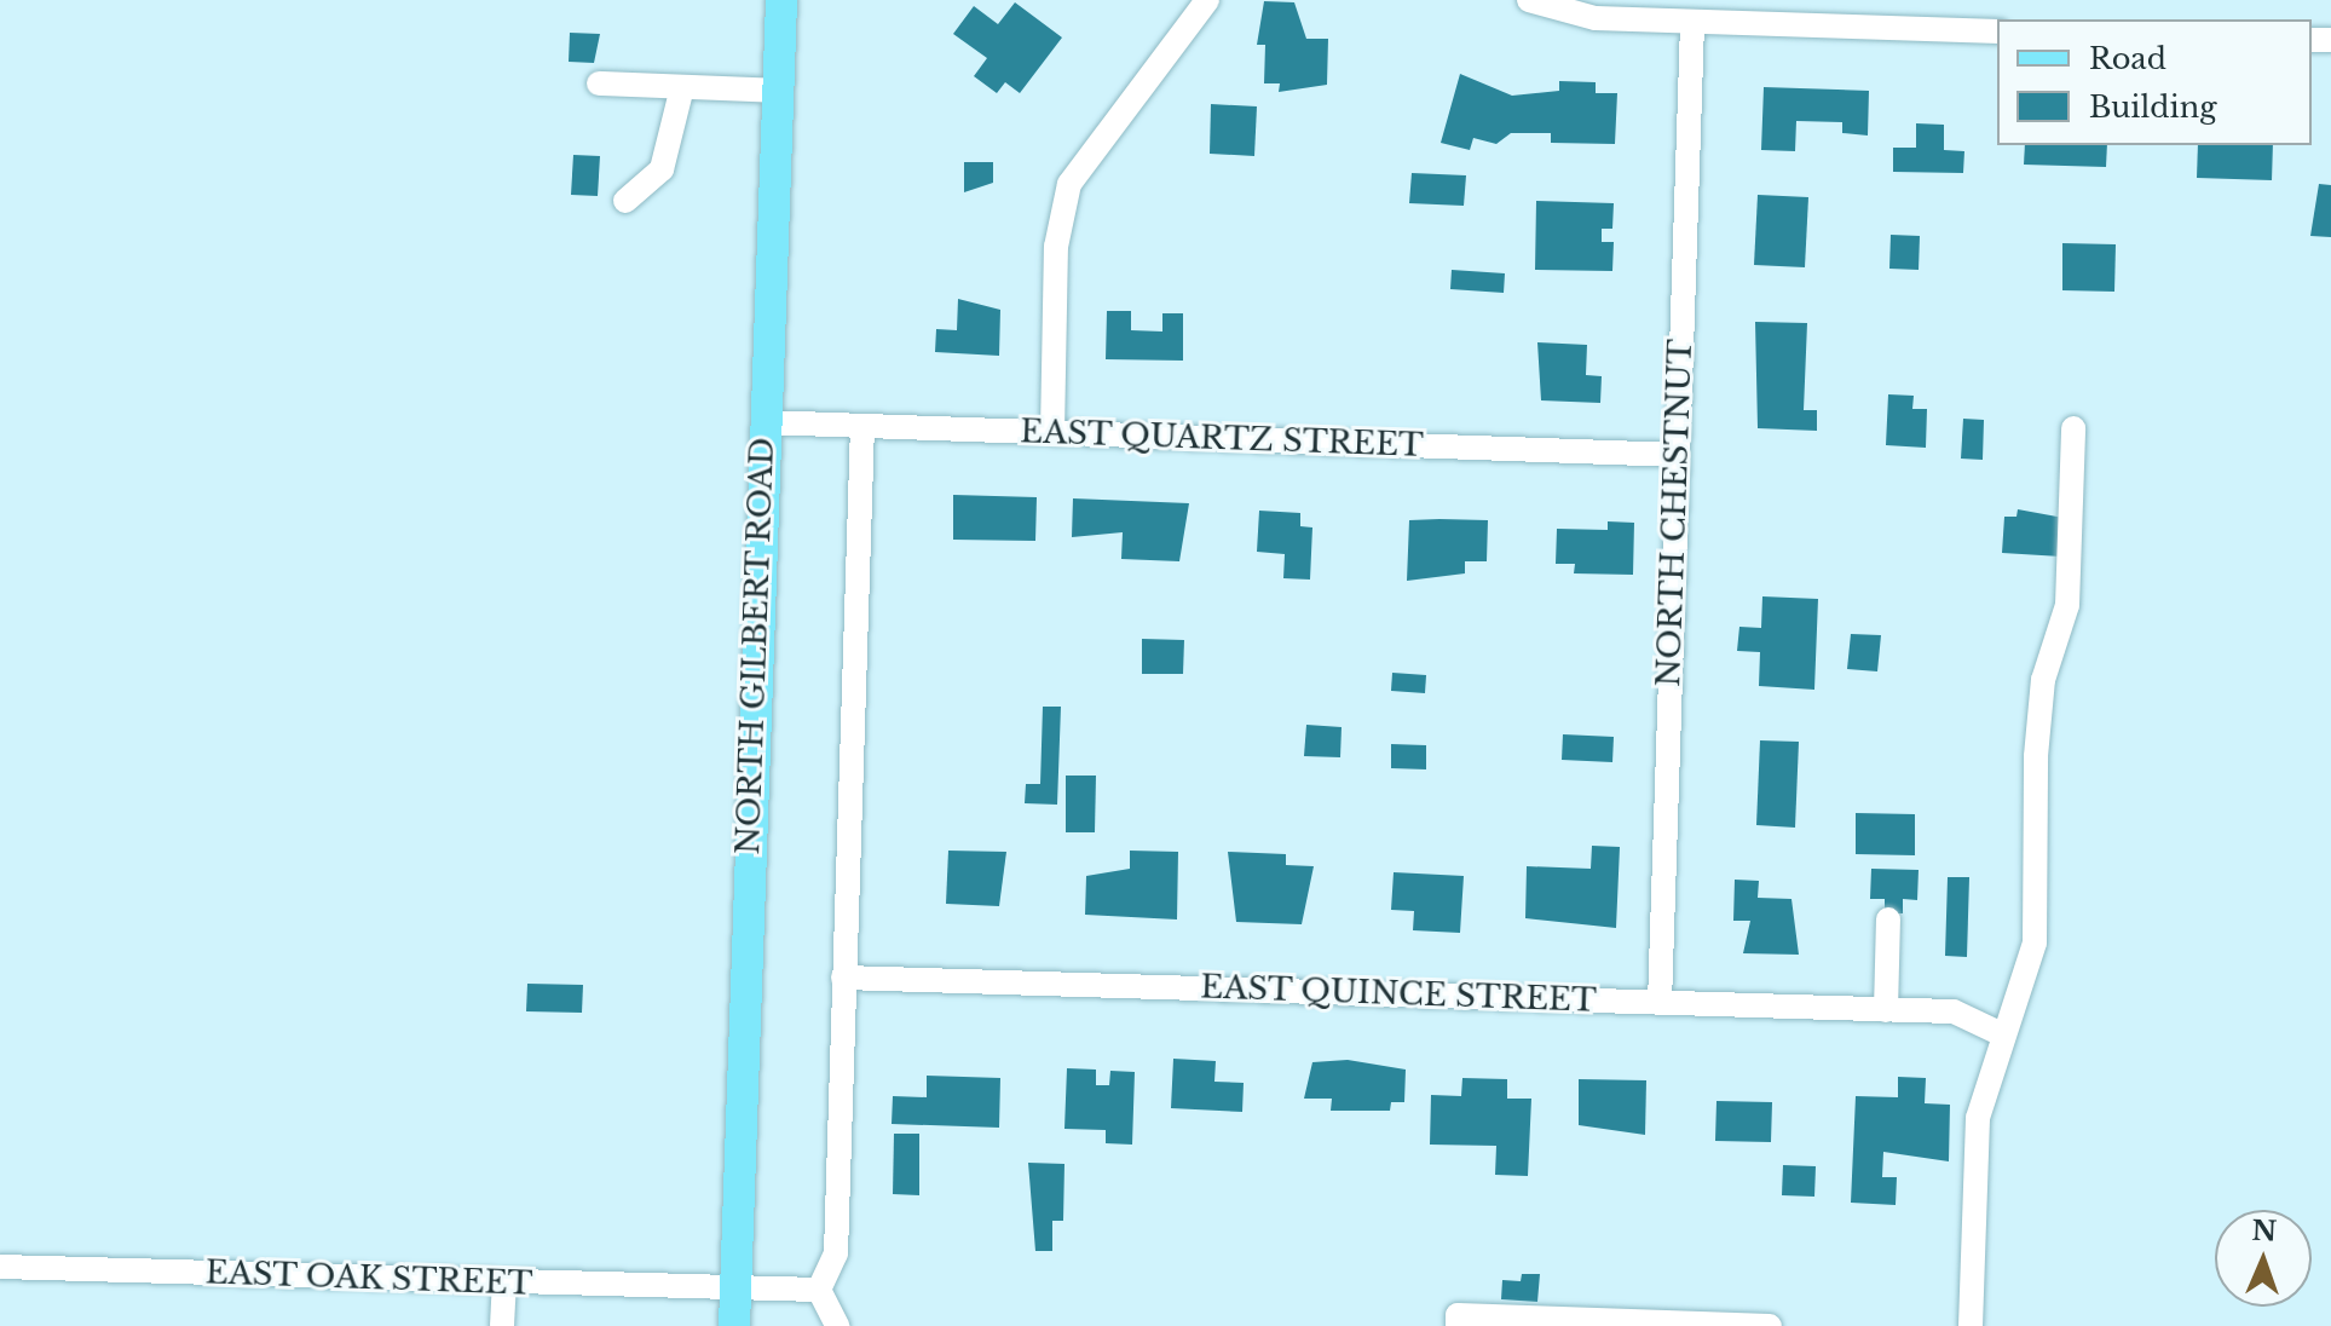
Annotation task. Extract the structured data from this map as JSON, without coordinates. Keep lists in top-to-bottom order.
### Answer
{
  "streets": {
    "main road": ["NORTH GILBERT ROAD"],
    "street": [
      "EAST QUARTZ STREET",
      "NORTH CHESTNUT",
      "EAST QUINCE STREET",
      "EAST OAK STREET"
    ]
  },
  "crossings": [
    ["EAST QUARTZ STREET", "NORTH CHESTNUT"],
    ["EAST QUARTZ STREET", "NORTH GILBERT ROAD"],
    ["NORTH CHESTNUT", "EAST QUINCE STREET"],
    ["NORTH GILBERT ROAD", "EAST OAK STREET"]
  ],
  "legend": ["Road", "Building"],
  "north": "top"
}
